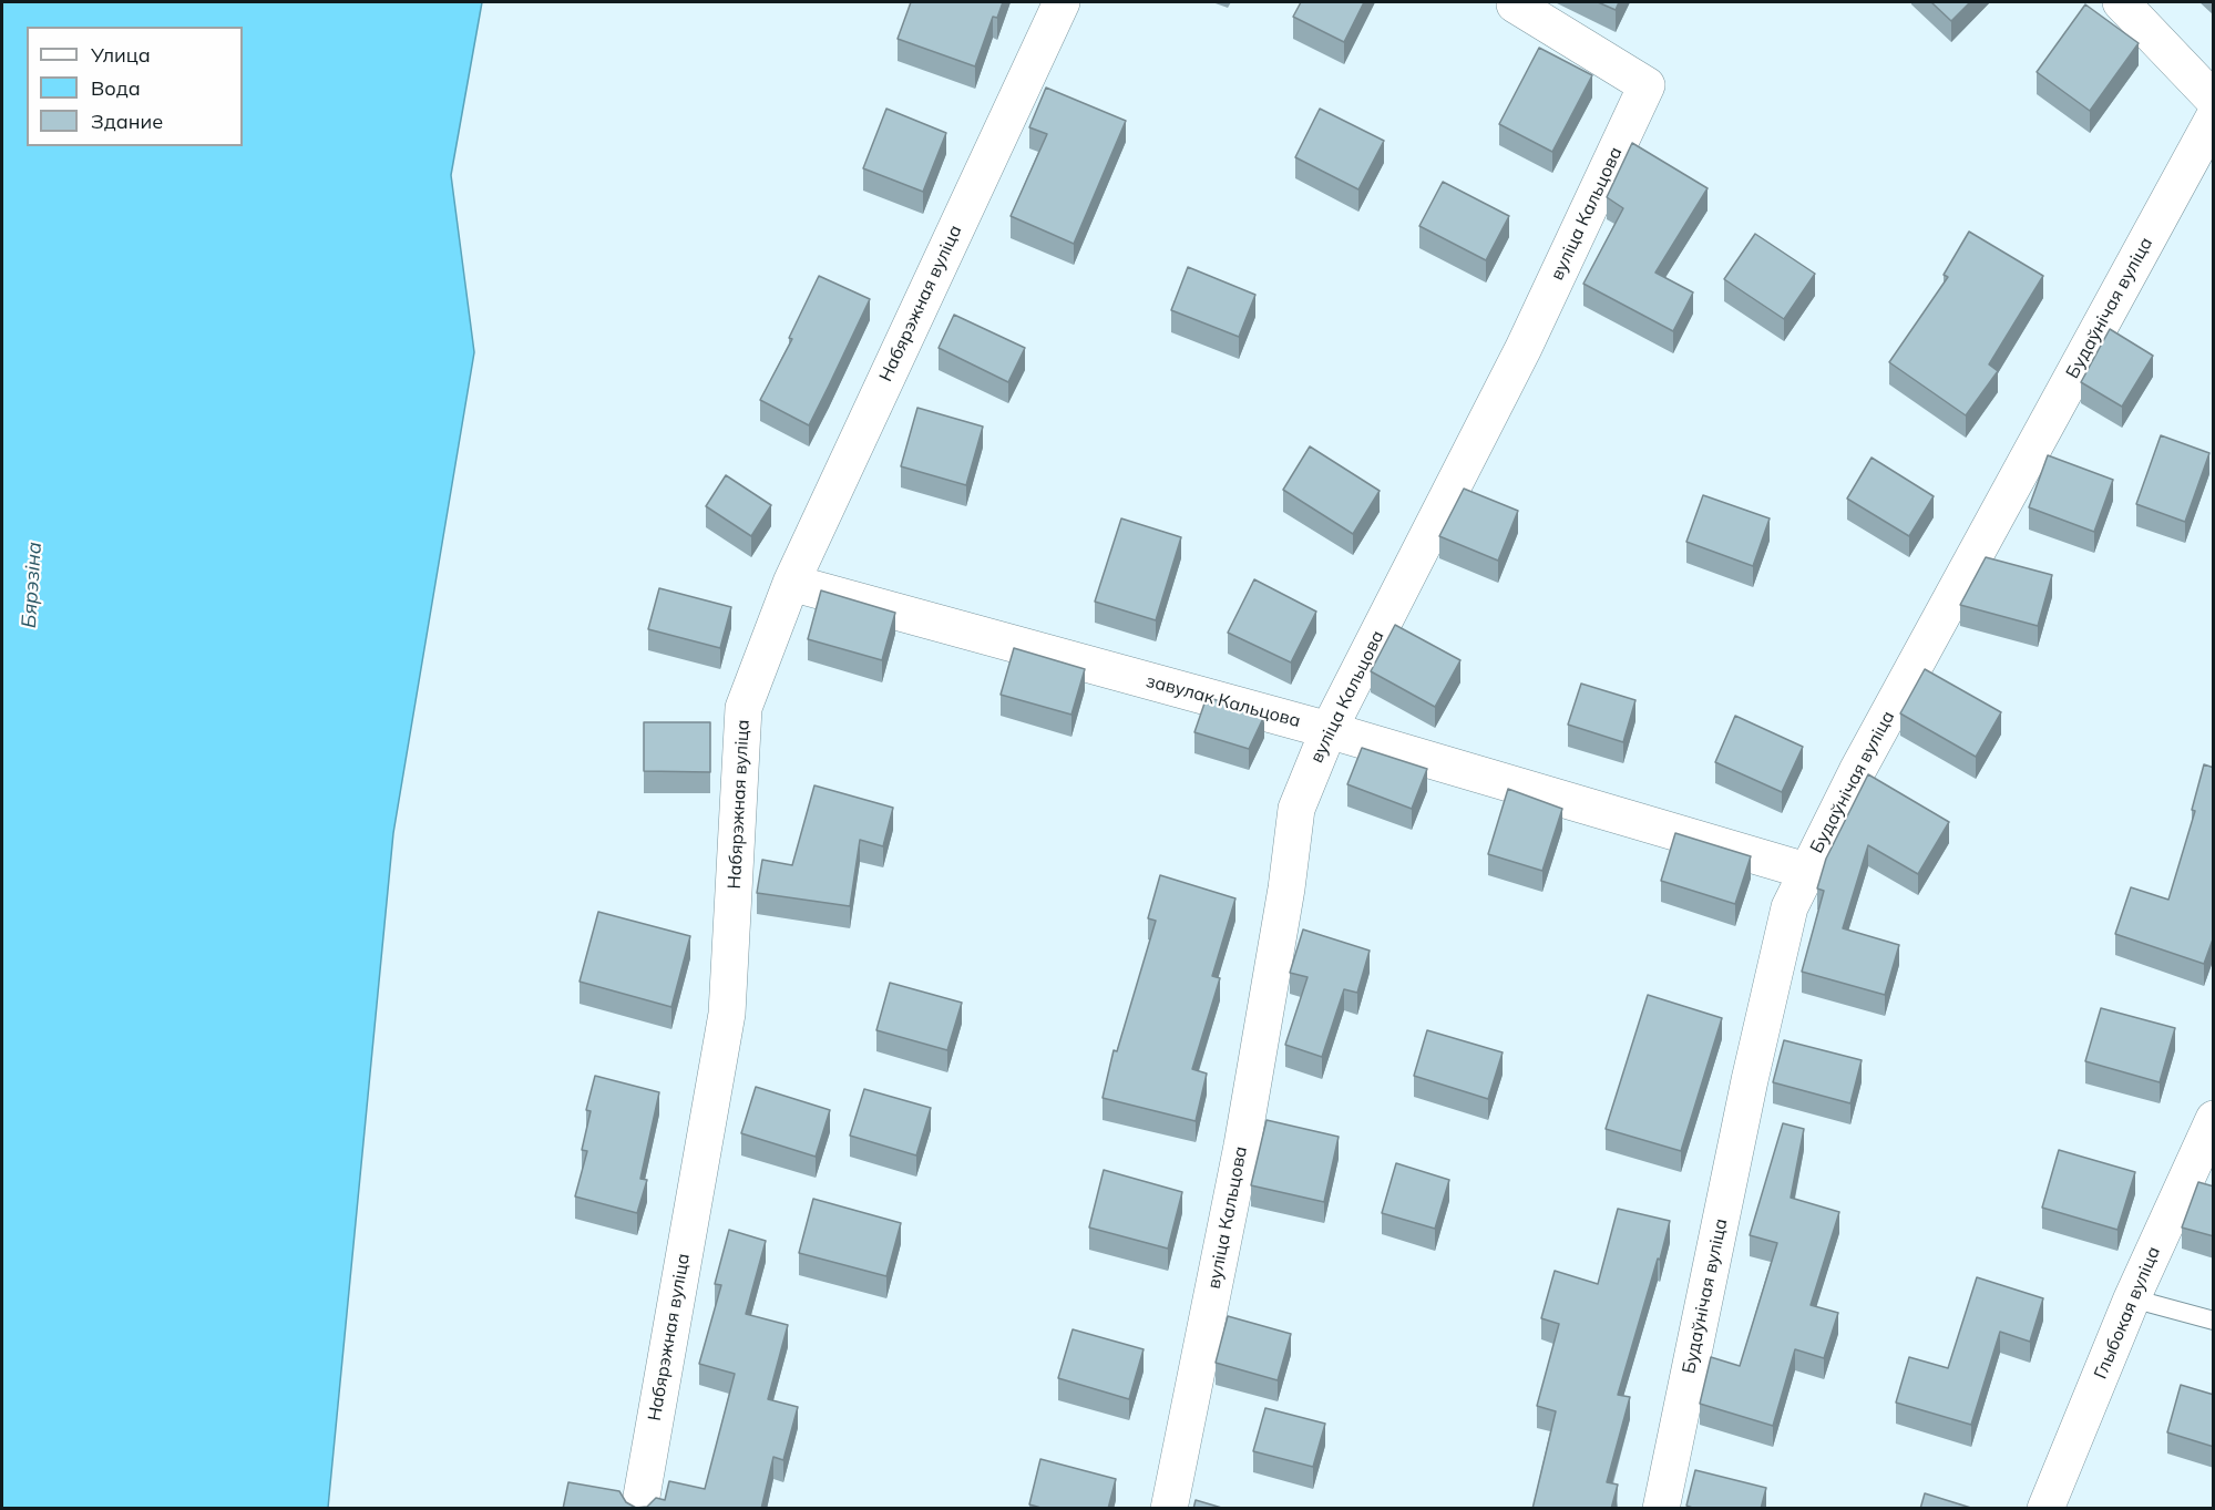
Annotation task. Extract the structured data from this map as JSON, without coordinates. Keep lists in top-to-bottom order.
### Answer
{
  "streets": {
    "street": [
      "вуліца Кальцова",
      "Набярэжная вуліца",
      "Будаўнічая вуліца",
      "завулак Кальцова",
      "Глыбокая вуліца"
    ]
  },
  "crossings": [
    ["вуліца Кальцова", "завулак Кальцова"],
    ["Набярэжная вуліца", "завулак Кальцова"],
    ["Будаўнічая вуліца", "завулак Кальцова"]
  ],
  "water": ["Бярэзіна"],
  "legend": ["Улица", "Вода", "Здание"]
}
